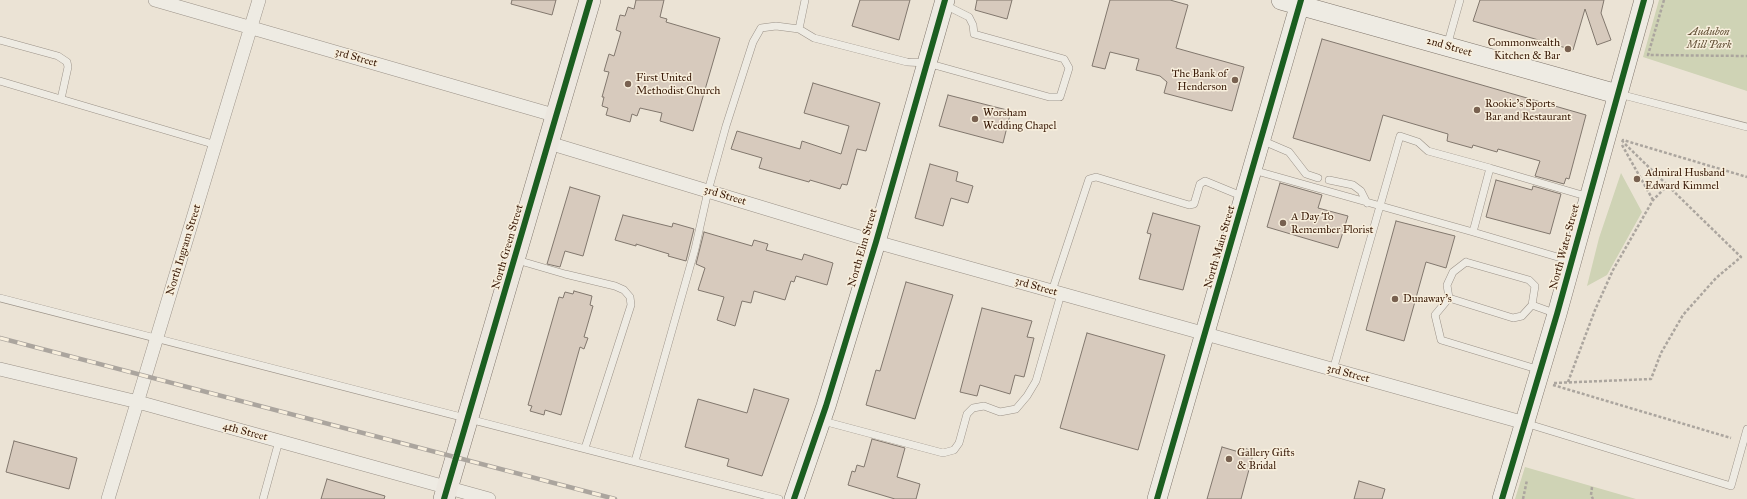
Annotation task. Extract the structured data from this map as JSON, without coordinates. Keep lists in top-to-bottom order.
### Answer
{
  "streets": {
    "main road": ["North Green Street"],
    "street": [
      "2nd Street",
      "3rd Street",
      "North Main Street",
      "North Water Street",
      "North Elm Street",
      "North Ingram Street",
      "4th Street"
    ]
  },
  "crossings": [
    ["2nd Street", "North Main Street"],
    ["2nd Street", "North Water Street"],
    ["3rd Street", "North Green Street"],
    ["3rd Street", "North Main Street"],
    ["3rd Street", "North Water Street"],
    ["3rd Street", "North Elm Street"],
    ["3rd Street", "North Ingram Street"],
    ["North Green Street", "4th Street"],
    ["North Ingram Street", "4th Street"]
  ],
  "parks": ["Audubon Mill Park"],
  "places": [
    "Commonwealth Kitchen & Bar",
    "The Bank of Henderson",
    "First United Methodist Church",
    "Rookie's Sports Bar and Restaurant",
    "Worsham Wedding Chapel",
    "Admiral Husband Edward Kimmel",
    "A Day To Remember Florist",
    "Dunaway's",
    "Gallery Gifts & Bridal"
  ]
}
